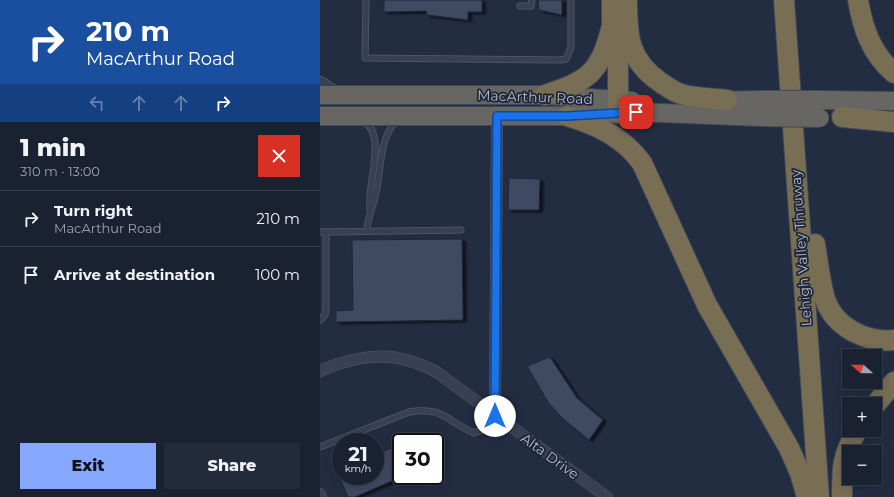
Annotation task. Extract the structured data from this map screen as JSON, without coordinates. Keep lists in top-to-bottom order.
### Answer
{
  "streets": {
    "highway": ["MacArthur Road", "Lehigh Valley Thruway"],
    "street": ["Alta Drive"]
  },
  "north": "left",
  "page": {
    "turn": ["210 m", "MacArthur Road"],
    "heading": ["1 min", "310 m · 13:00"],
    "list": [
      {
        "name": "Turn right",
        "note": "MacArthur Road",
        "value": "210 m"
      },
      {
        "name": "Arrive at destination",
        "value": "100 m"
      }
    ],
    "map_buttons": ["+", "−"],
    "speed": "21 km/h",
    "limit": "30",
    "buttons": ["Exit", "Share"]
  }
}
